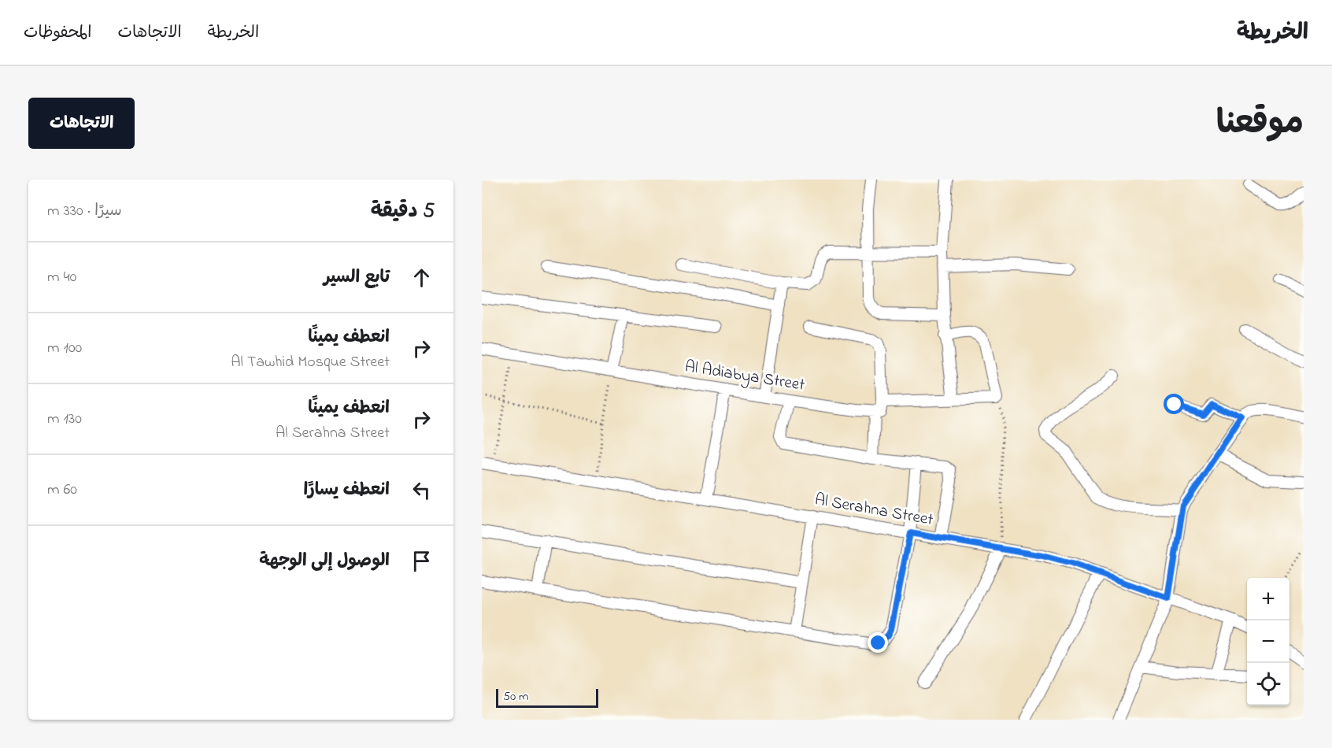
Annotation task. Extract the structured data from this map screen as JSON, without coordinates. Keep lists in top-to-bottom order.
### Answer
{
  "streets": {
    "street": ["Al Adiabya Street", "Al Serahna Street"]
  },
  "scale_bar": "50 m",
  "page": {
    "header": "الخريطة",
    "nav": ["الخريطة", "الاتجاهات", "المحفوظات"],
    "title": "موقعنا",
    "buttons": "الاتجاهات",
    "heading": ["5 دقيقة", "سيرًا · 330 m"],
    "list": [
      ["تابع السير", "40 m"],
      ["انعطف يمينًا", "Al Tawhid Mosque Street", "100 m"],
      ["انعطف يمينًا", "Al Serahna Street", "130 m"],
      ["انعطف يسارًا", "60 m"],
      "الوصول إلى الوجهة"
    ],
    "map_buttons": ["+", "−"],
    "scale": "50 m"
  }
}
